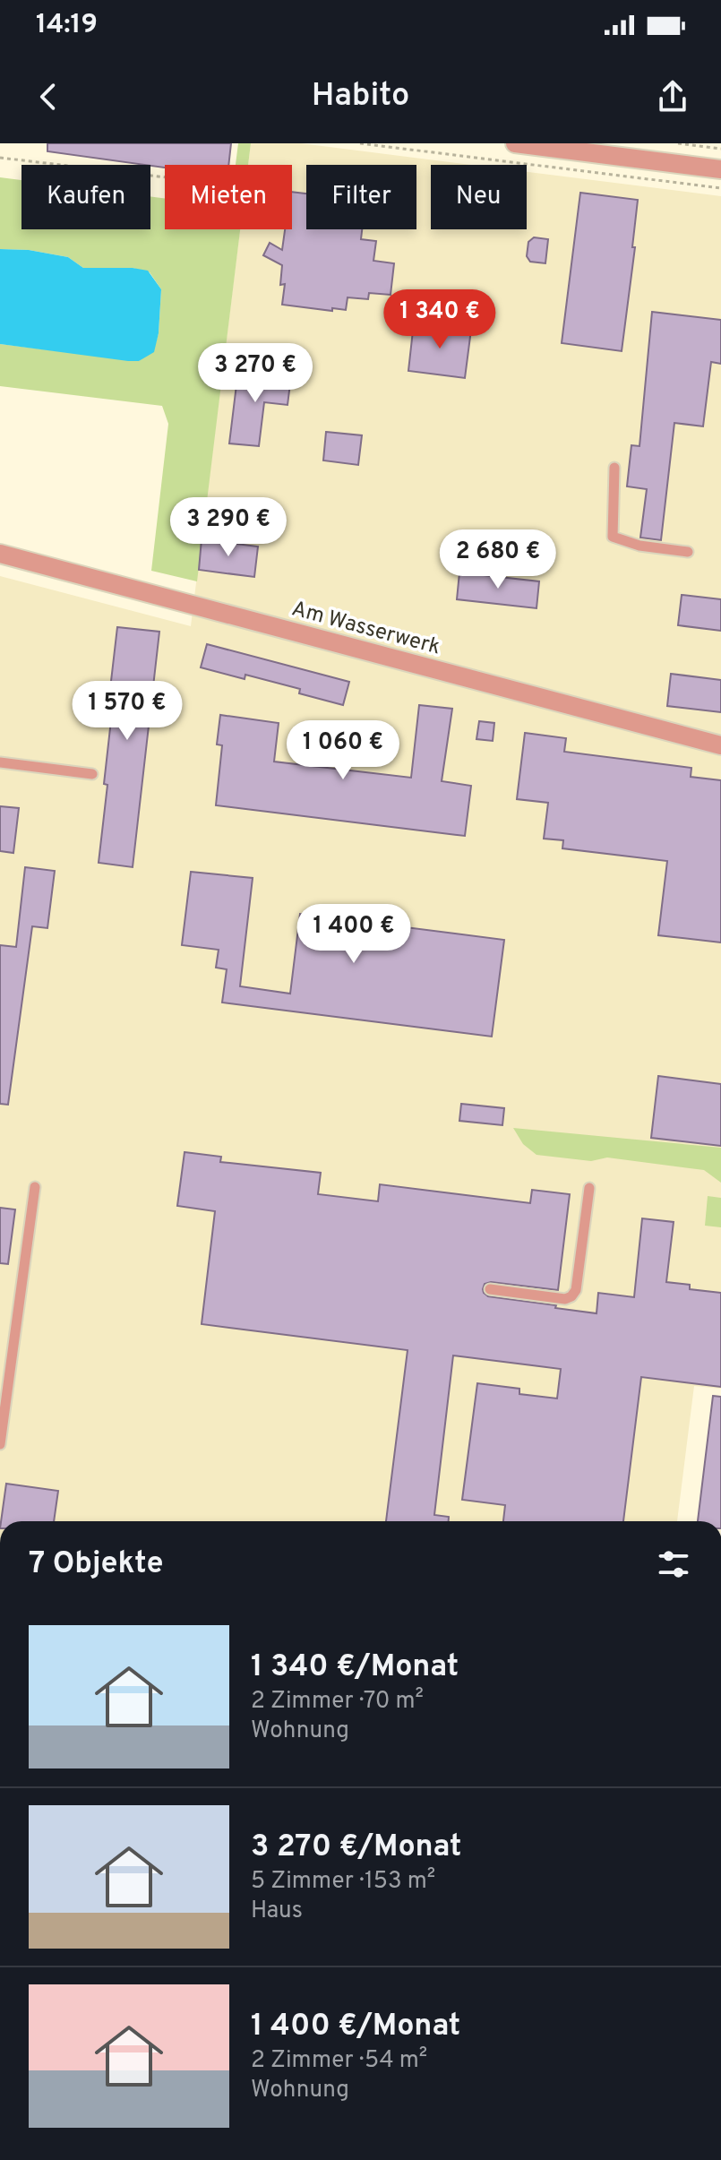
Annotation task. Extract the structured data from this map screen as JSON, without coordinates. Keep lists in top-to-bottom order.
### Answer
{
  "streets": {
    "street": ["Am Wasserwerk"]
  },
  "page": {
    "status": "14:19",
    "header": "Habito",
    "chip": [
      "Kaufen",
      "Mieten",
      "Filter",
      "Neu"
    ],
    "price": [
      "1 340 €",
      "3 270 €",
      "3 290 €",
      "2 680 €",
      "1 570 €",
      "1 060 €",
      "1 400 €"
    ],
    "heading": "7 Objekte",
    "list": [
      {
        "name": "1 340 €/Monat",
        "note": "2 Zimmer · 70 m² · Wohnung"
      },
      {
        "name": "3 270 €/Monat",
        "note": "5 Zimmer · 153 m² · Haus"
      },
      {
        "name": "1 400 €/Monat",
        "note": "2 Zimmer · 54 m² · Wohnung"
      }
    ]
  }
}
